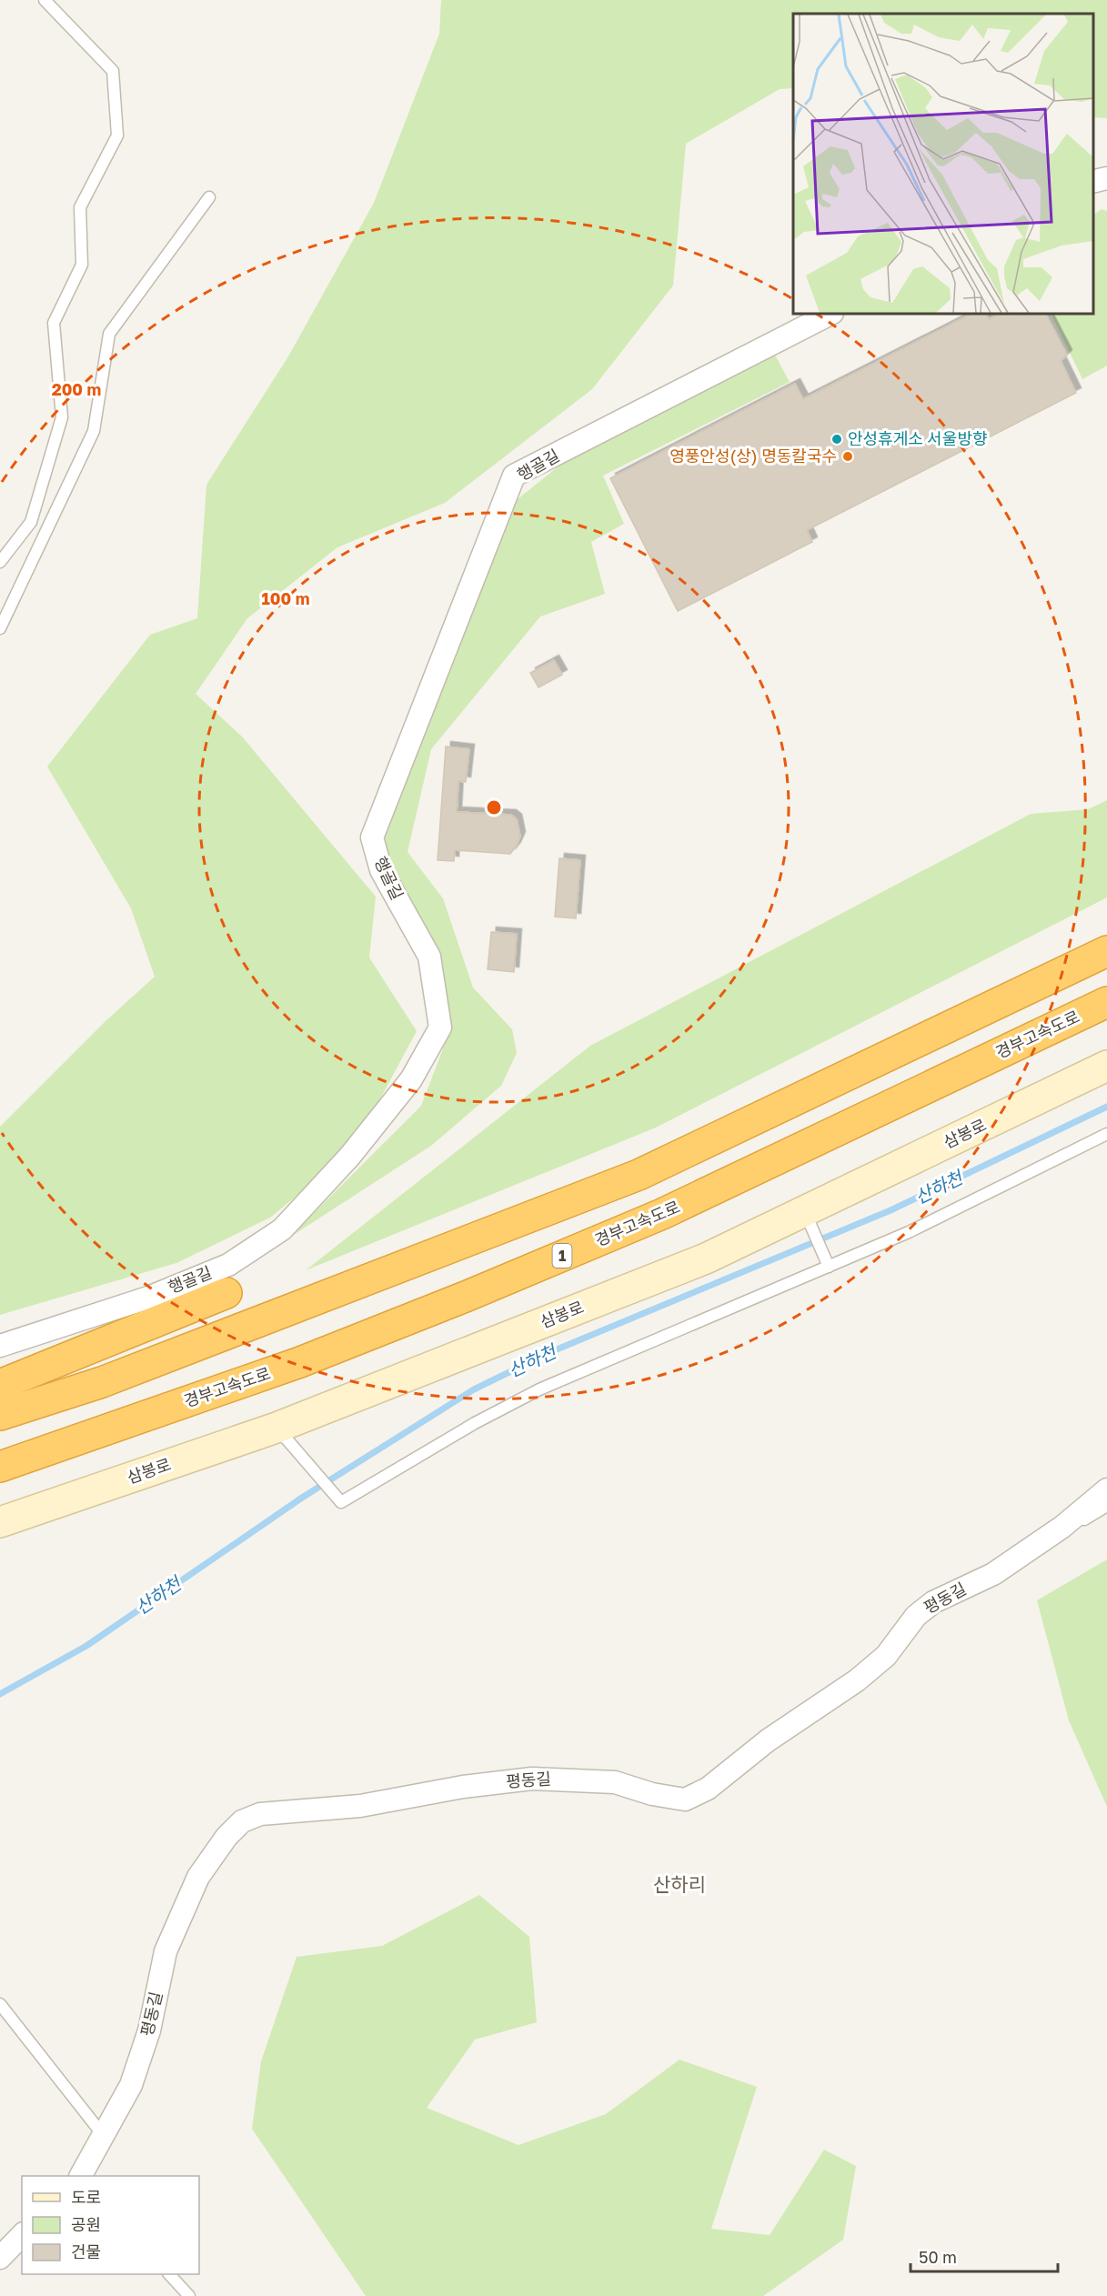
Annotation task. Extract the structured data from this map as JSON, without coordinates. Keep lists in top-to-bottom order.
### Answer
{
  "streets": {
    "highway": ["경부고속도로", "1"],
    "main road": ["삼봉로"],
    "street": ["행골길", "평동길"]
  },
  "districts": ["산하리"],
  "water": ["산하천"],
  "places": ["안성휴게소 서울방향", "영풍안성(상) 명동칼국수"],
  "legend": ["도로", "공원", "건물"],
  "scale_bar": "50 m",
  "rings": ["200 m", "100 m"]
}
